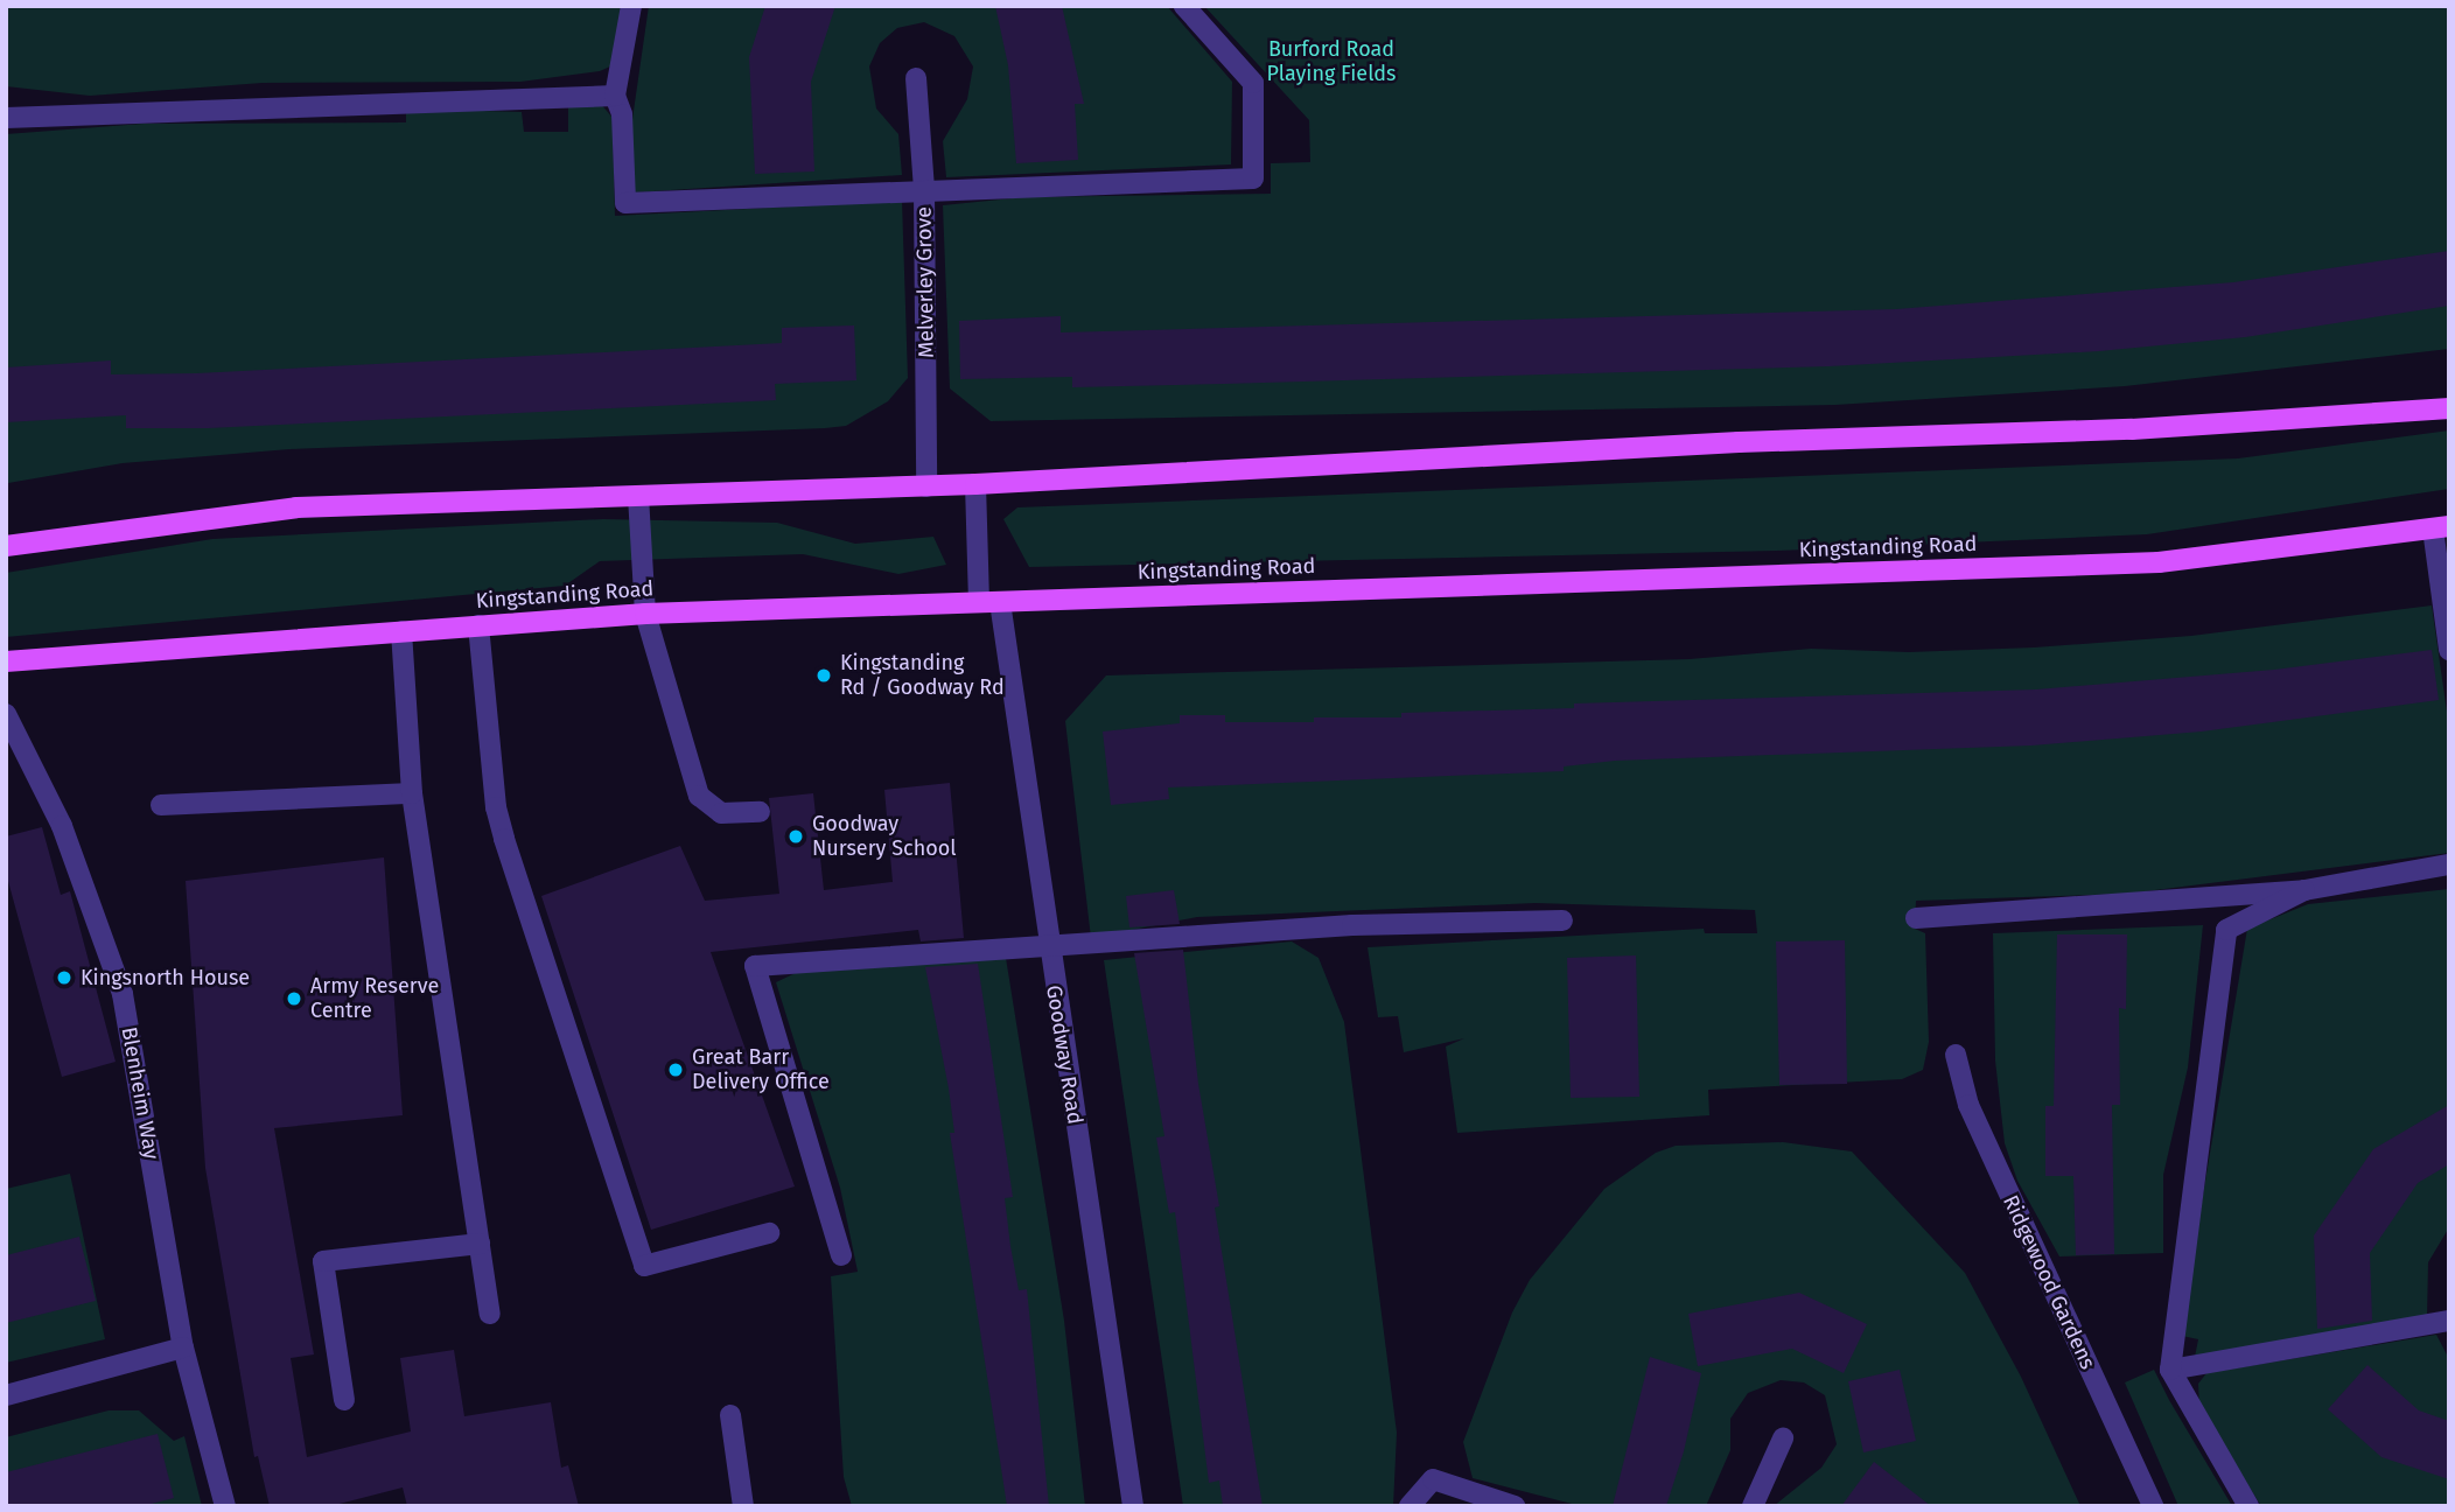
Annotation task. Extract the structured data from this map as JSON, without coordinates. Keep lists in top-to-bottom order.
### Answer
{
  "streets": {
    "main road": ["Kingstanding Road"],
    "street": [
      "Melverley Grove",
      "Goodway Road",
      "Blenheim Way",
      "Ridgewood Gardens"
    ]
  },
  "crossings": [
    ["Kingstanding Road", "Goodway Road"]
  ],
  "parks": ["Burford Road Playing Fields"],
  "places": [
    "Kingstanding Rd / Goodway Rd",
    "Goodway Nursery School",
    "Kingsnorth House",
    "Army Reserve Centre",
    "Great Barr Delivery Office"
  ]
}
